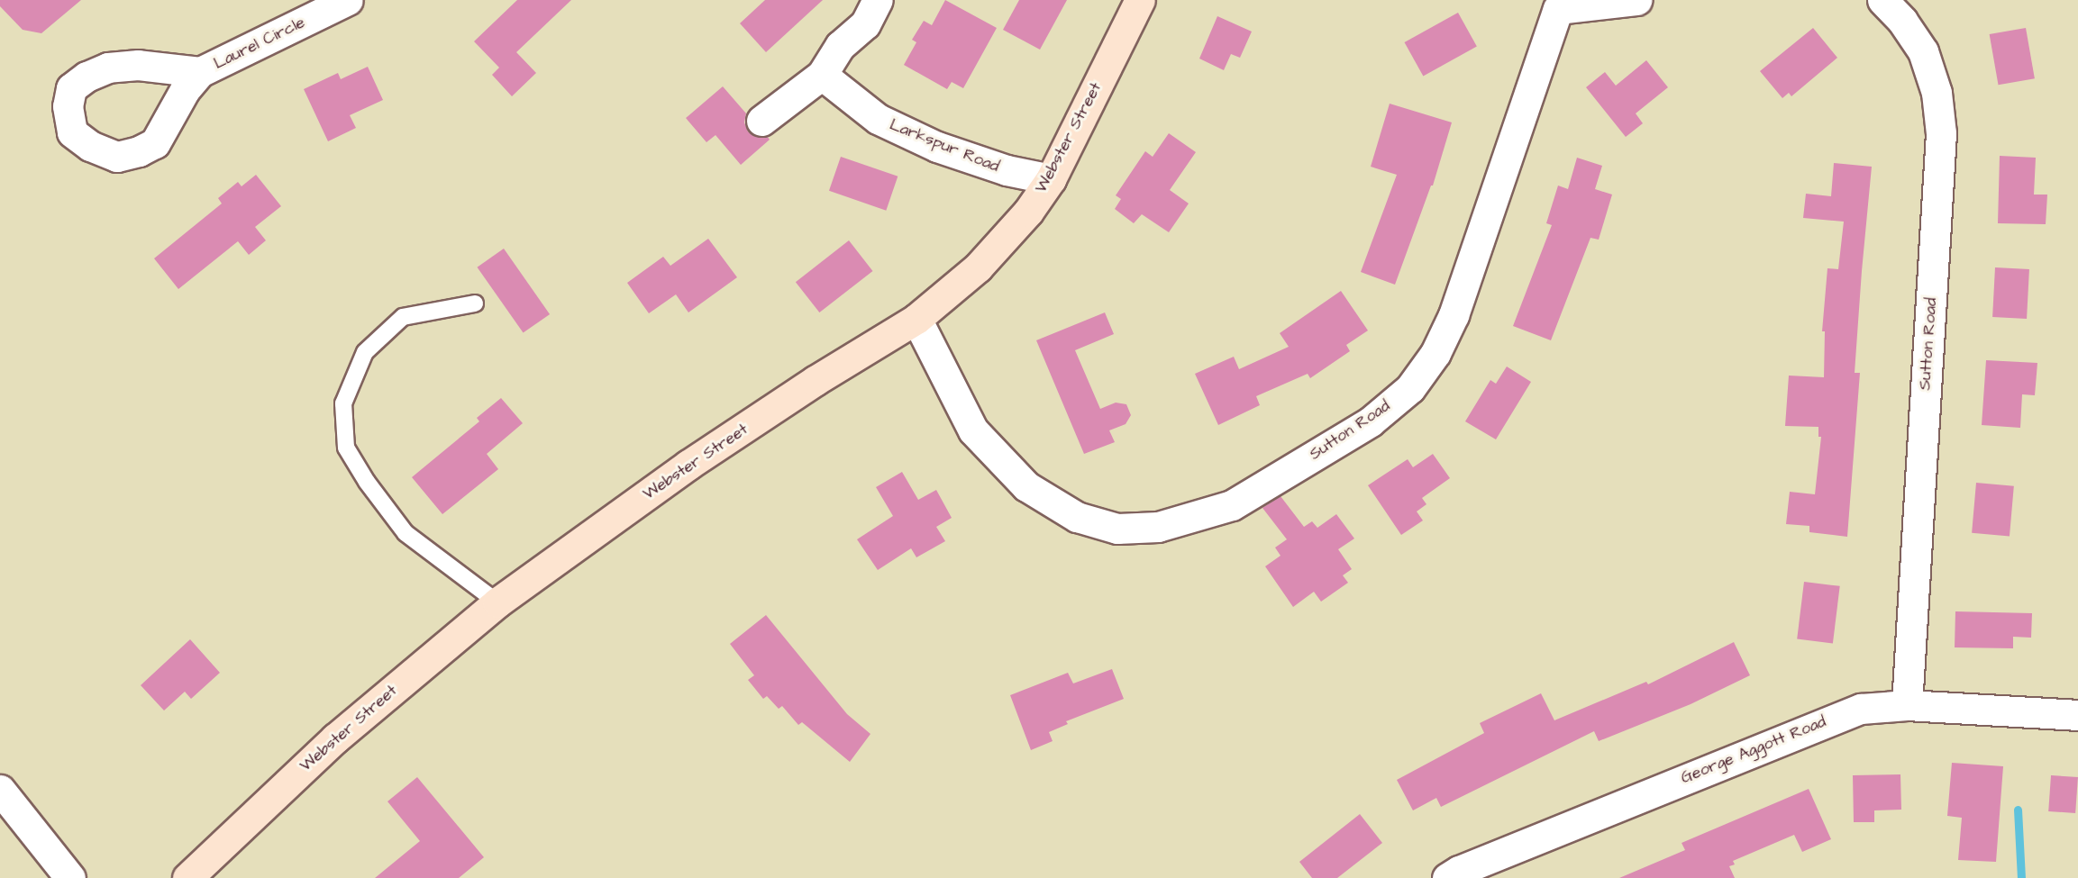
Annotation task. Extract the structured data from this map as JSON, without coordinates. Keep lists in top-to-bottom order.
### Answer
{
  "streets": {
    "street": [
      "Laurel Circle",
      "Webster Street",
      "Larkspur Road",
      "Sutton Road",
      "George Aggott Road"
    ]
  },
  "crossings": [
    ["Webster Street", "Larkspur Road"],
    ["Webster Street", "Sutton Road"],
    ["Sutton Road", "George Aggott Road"]
  ]
}
